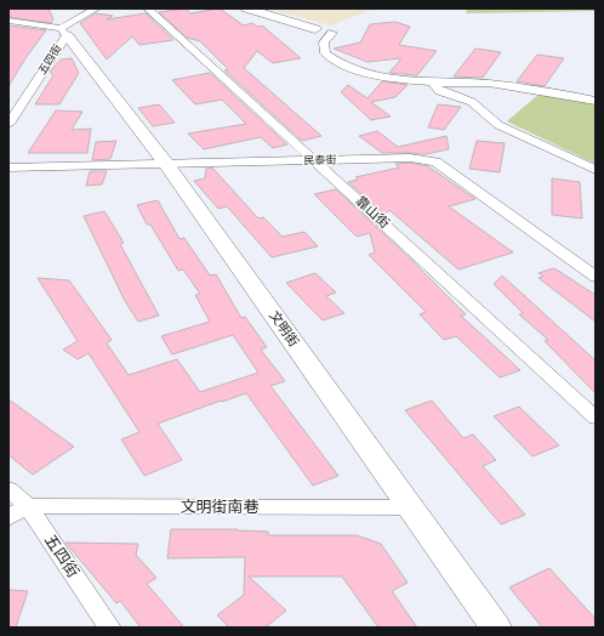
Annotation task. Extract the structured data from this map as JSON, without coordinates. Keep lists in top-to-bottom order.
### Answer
{
  "streets": {
    "street": [
      "五四街",
      "民泰街",
      "靠山街",
      "文明街",
      "文明街南巷"
    ]
  },
  "crossings": [
    ["五四街", "文明街"],
    ["五四街", "文明街南巷"],
    ["民泰街", "靠山街"],
    ["民泰街", "文明街"],
    ["文明街", "文明街南巷"]
  ]
}
